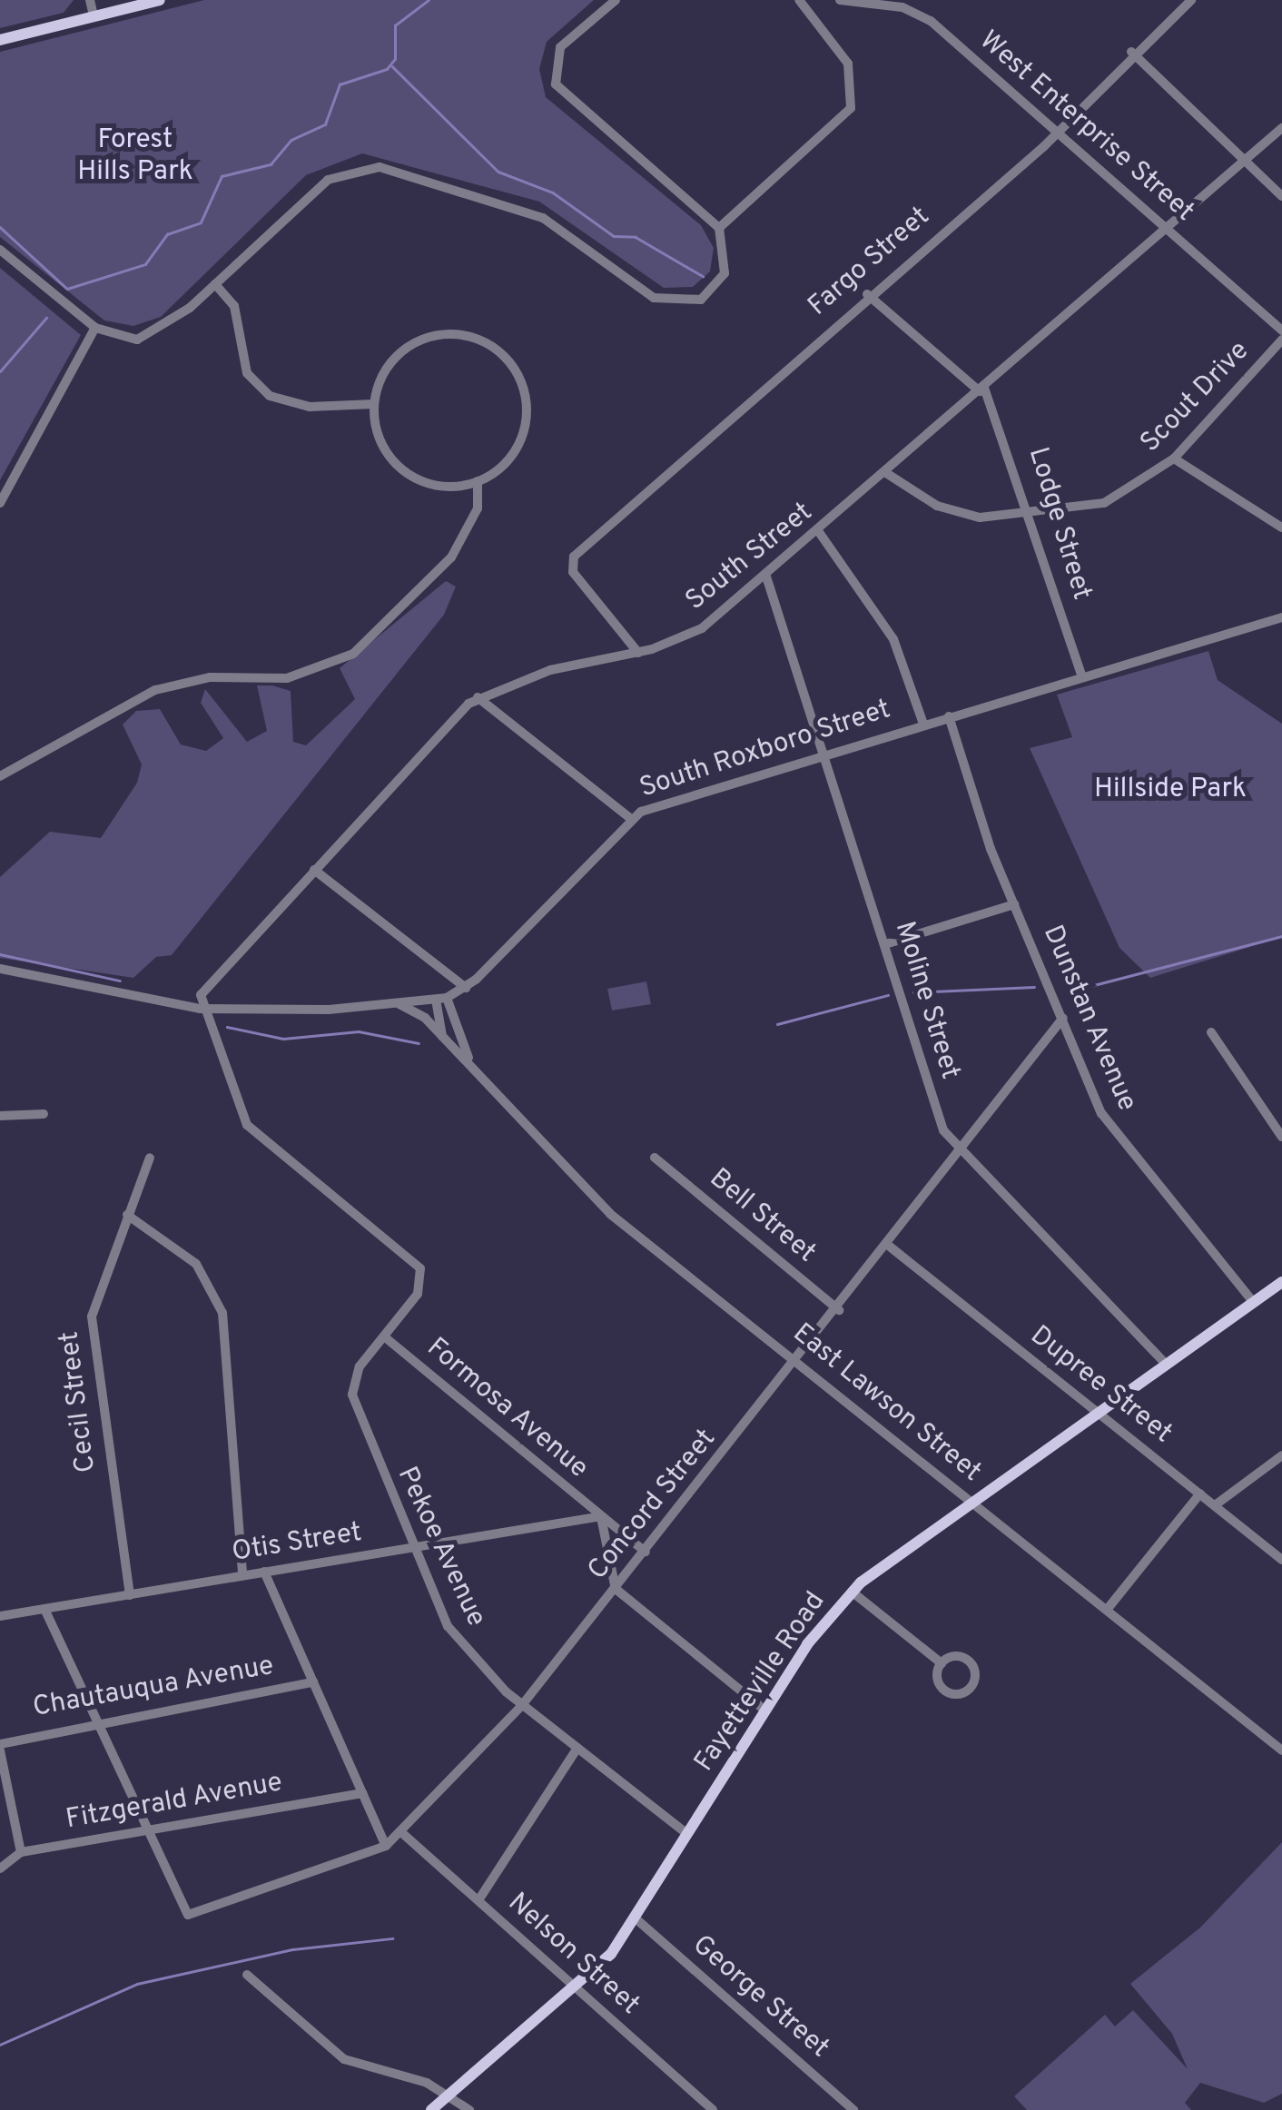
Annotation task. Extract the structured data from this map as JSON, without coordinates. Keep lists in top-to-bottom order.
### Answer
{
  "streets": {
    "main road": ["Fayetteville Road"],
    "street": [
      "West Enterprise Street",
      "Fargo Street",
      "Scout Drive",
      "Lodge Street",
      "South Street",
      "South Roxboro Street",
      "Moline Street",
      "Dunstan Avenue",
      "Bell Street",
      "Dupree Street",
      "Cecil Street",
      "East Lawson Street",
      "Formosa Avenue",
      "Concord Street",
      "Otis Street",
      "Pekoe Avenue",
      "Chautauqua Avenue",
      "Fitzgerald Avenue",
      "Nelson Street",
      "George Street"
    ]
  },
  "crossings": [
    ["West Enterprise Street", "Fargo Street"],
    ["West Enterprise Street", "South Street"],
    ["Fargo Street", "South Street"],
    ["Scout Drive", "Lodge Street"],
    ["Scout Drive", "South Street"],
    ["Lodge Street", "South Street"],
    ["Lodge Street", "South Roxboro Street"],
    ["South Street", "South Roxboro Street"],
    ["South Street", "Moline Street"],
    ["South Street", "Pekoe Avenue"],
    ["South Roxboro Street", "Moline Street"],
    ["South Roxboro Street", "Dunstan Avenue"],
    ["South Roxboro Street", "East Lawson Street"],
    ["South Roxboro Street", "Pekoe Avenue"],
    ["Moline Street", "Concord Street"],
    ["Moline Street", "Fayetteville Road"],
    ["Dunstan Avenue", "Concord Street"],
    ["Dunstan Avenue", "Fayetteville Road"],
    ["Bell Street", "Concord Street"],
    ["Dupree Street", "Concord Street"],
    ["Dupree Street", "Fayetteville Road"],
    ["Cecil Street", "Otis Street"],
    ["East Lawson Street", "Concord Street"],
    ["East Lawson Street", "Fayetteville Road"],
    ["Formosa Avenue", "Concord Street"],
    ["Formosa Avenue", "Otis Street"],
    ["Formosa Avenue", "Pekoe Avenue"],
    ["Concord Street", "Pekoe Avenue"],
    ["Concord Street", "Fitzgerald Avenue"],
    ["Concord Street", "Nelson Street"],
    ["Otis Street", "Pekoe Avenue"],
    ["Pekoe Avenue", "Fayetteville Road"],
    ["Fayetteville Road", "Nelson Street"],
    ["Fayetteville Road", "George Street"]
  ],
  "parks": ["Forest Hills Park", "Hillside Park"]
}
